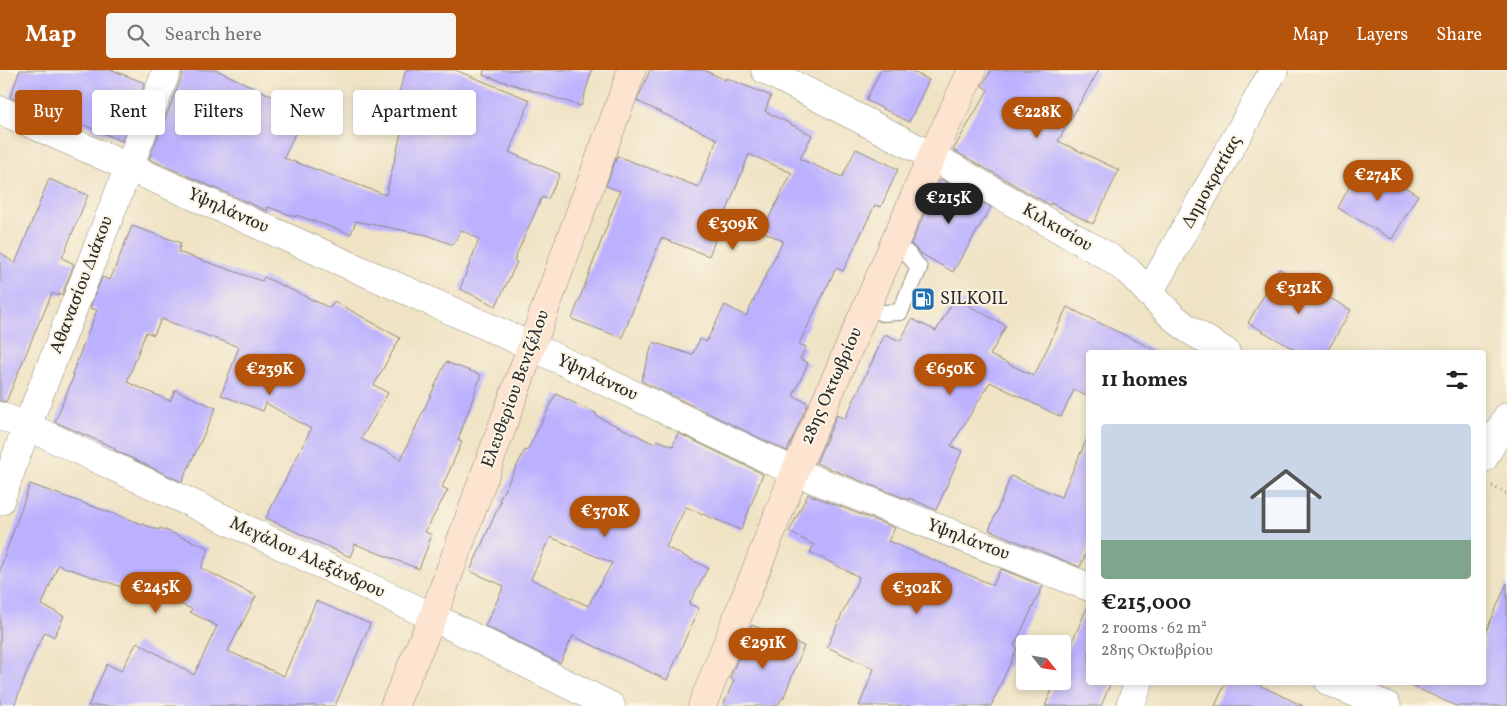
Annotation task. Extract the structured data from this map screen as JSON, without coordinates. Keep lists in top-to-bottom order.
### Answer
{
  "streets": {
    "main road": ["28ης Οκτωβρίου", "Ελευθερίου Βενιζέλου"],
    "street": [
      "Δημοκρατίας",
      "Υψηλάντου",
      "Κιλκισίου",
      "Αθανασίου Διάκου",
      "Μεγάλου Αλεξάνδρου"
    ]
  },
  "crossings": [
    ["Δημοκρατίας", "Κιλκισίου"],
    ["Υψηλάντου", "Αθανασίου Διάκου"],
    ["Υψηλάντου", "28ης Οκτωβρίου"],
    ["Υψηλάντου", "Ελευθερίου Βενιζέλου"],
    ["Κιλκισίου", "28ης Οκτωβρίου"],
    ["Αθανασίου Διάκου", "Μεγάλου Αλεξάνδρου"],
    ["Ελευθερίου Βενιζέλου", "Μεγάλου Αλεξάνδρου"]
  ],
  "places": {
    "fuel station": ["SILKOIL"]
  },
  "north": "bottom right",
  "page": {
    "header": "Map",
    "search": "Search here",
    "nav": ["Map", "Layers", "Share"],
    "chip": [
      "Buy",
      "Rent",
      "Filters",
      "New",
      "Apartment"
    ],
    "price": [
      "€228K",
      "€274K",
      "€215K",
      "€309K",
      "€312K",
      "€239K",
      "€650K",
      "€370K",
      "€245K",
      "€302K",
      "€291K"
    ],
    "heading": "11 homes",
    "list": [
      {
        "name": "€215,000",
        "note": "2 rooms · 62 m² · 28ης Οκτωβρίου"
      }
    ]
  }
}
